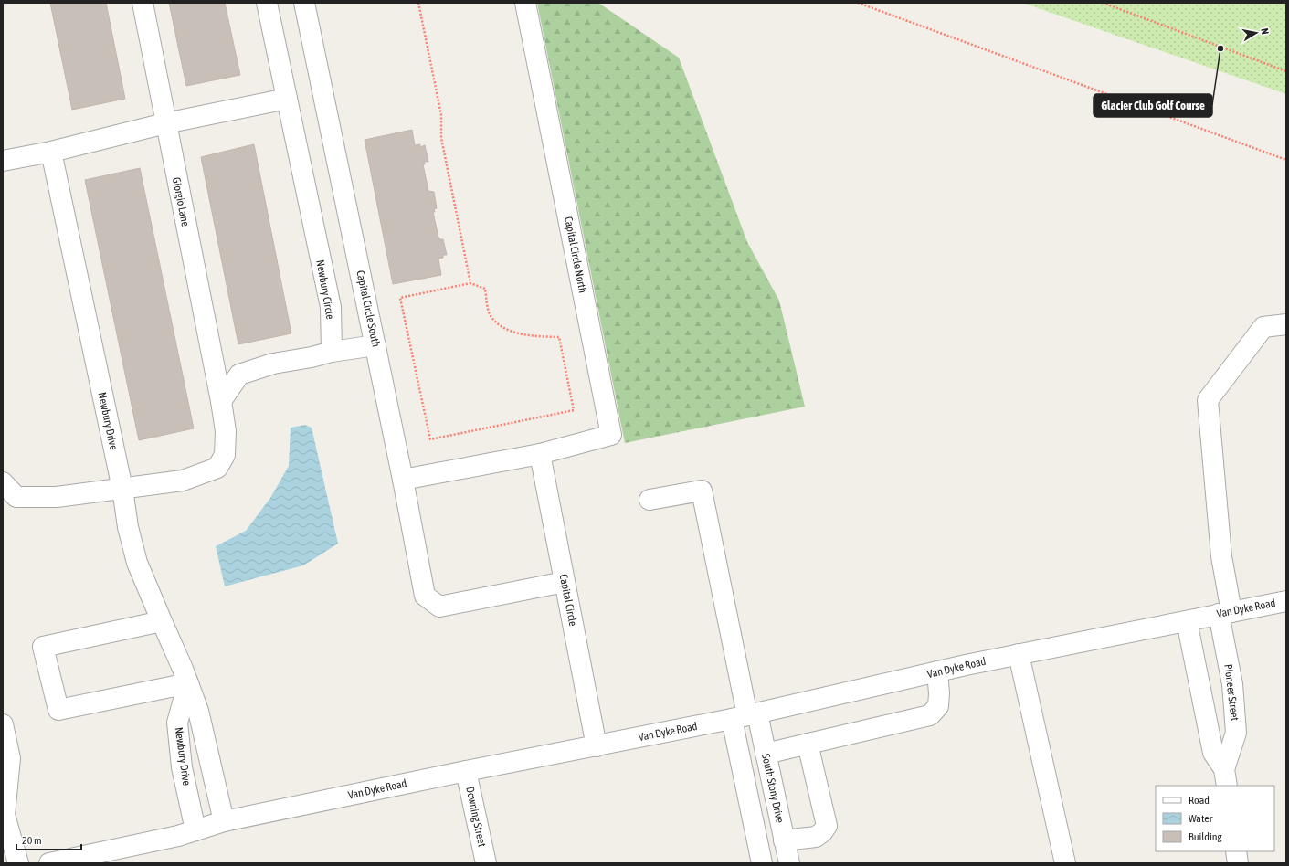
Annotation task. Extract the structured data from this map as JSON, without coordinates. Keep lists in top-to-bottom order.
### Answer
{
  "streets": {
    "street": [
      "Giorgio Lane",
      "Capital Circle North",
      "Newbury Circle",
      "Capital Circle South",
      "Newbury Drive",
      "Capital Circle",
      "Van Dyke Road",
      "Pioneer Street",
      "South Stony Drive",
      "Downing Street"
    ]
  },
  "crossings": [
    ["Capital Circle North", "Capital Circle"],
    ["Capital Circle South", "Capital Circle"],
    ["Newbury Drive", "Van Dyke Road"],
    ["Capital Circle", "Van Dyke Road"],
    ["Van Dyke Road", "Pioneer Street"],
    ["Van Dyke Road", "South Stony Drive"],
    ["Van Dyke Road", "Downing Street"]
  ],
  "places": ["Glacier Club Golf Course"],
  "legend": ["Road", "Water", "Building"],
  "scale_bar": "20 m",
  "north": "right"
}
